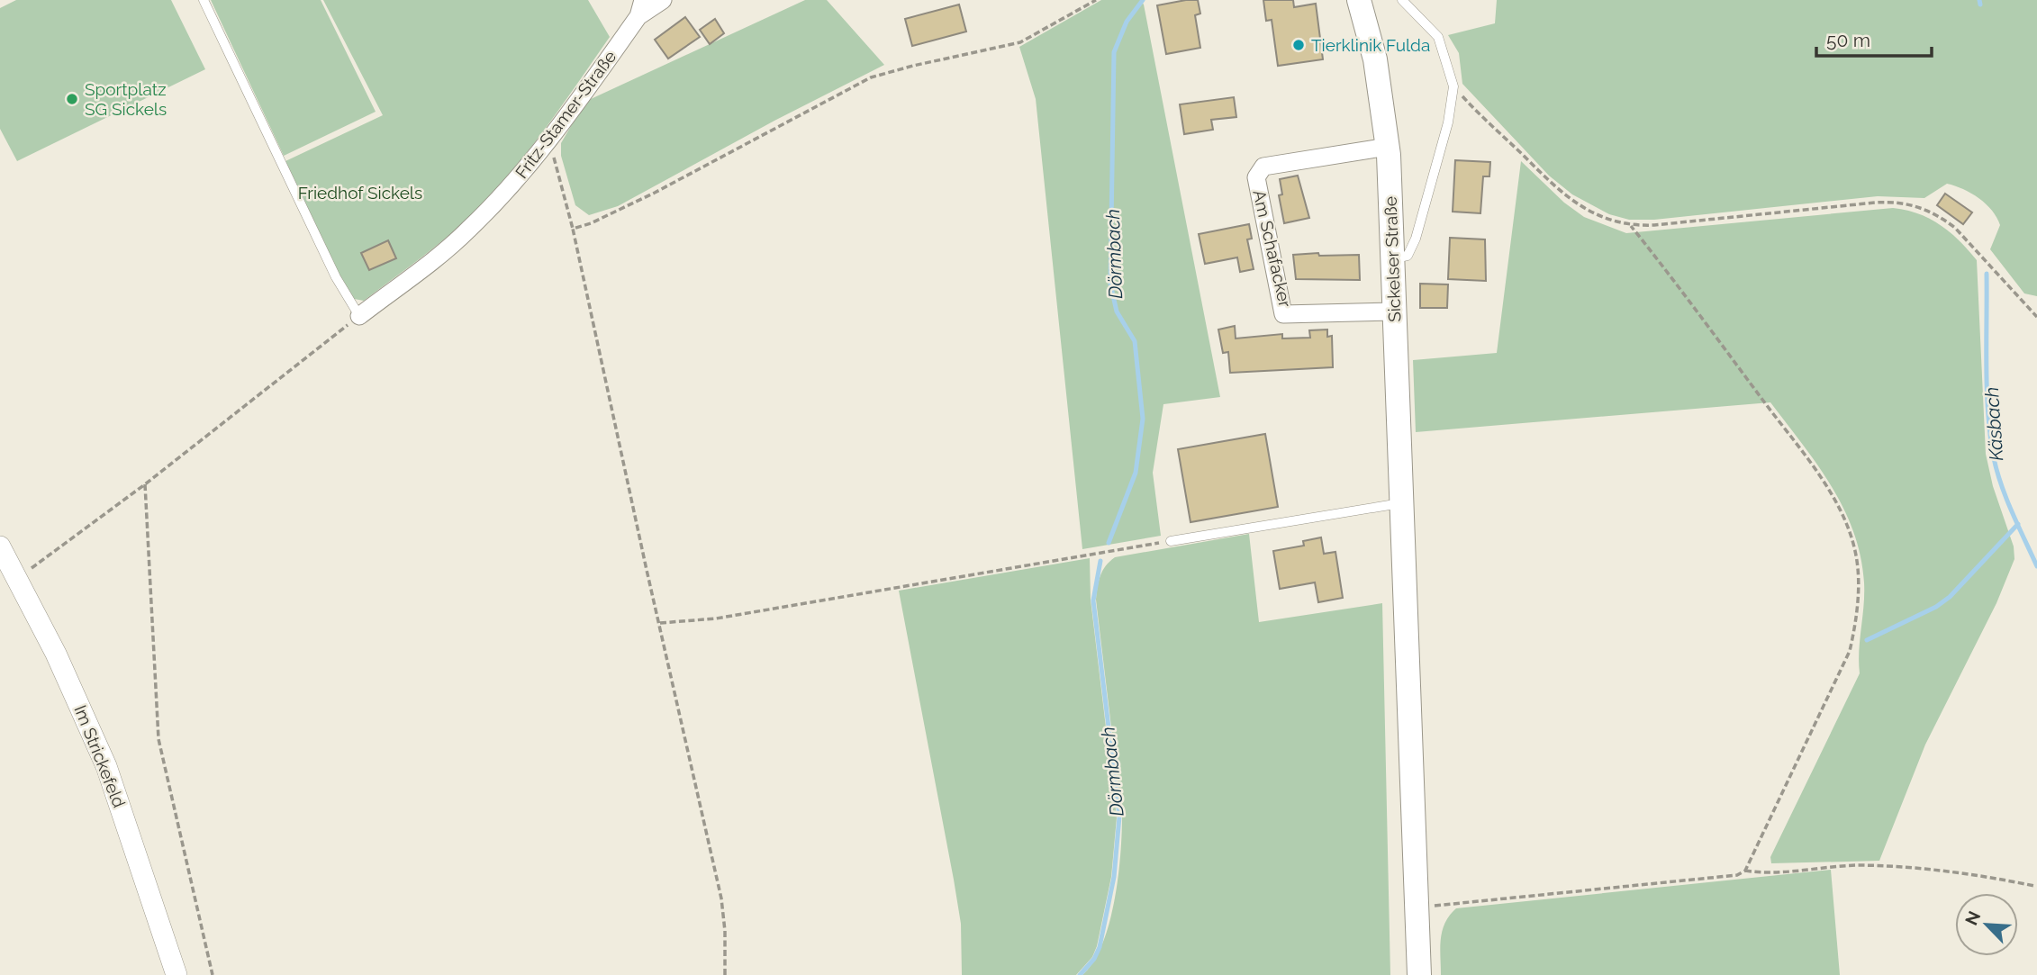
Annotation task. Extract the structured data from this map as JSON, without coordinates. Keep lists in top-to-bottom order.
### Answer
{
  "streets": {
    "main road": ["Sickelser Straße"],
    "street": ["Fritz-Stamer-Straße", "Am Schafacker", "Im Strickefeld"]
  },
  "crossings": [
    ["Am Schafacker", "Sickelser Straße"]
  ],
  "water": ["Dörmbach", "Käsbach"],
  "parks": ["Friedhof Sickels"],
  "places": ["Tierklinik Fulda", "Sportplatz SG Sickels"],
  "scale_bar": "50 m",
  "north": "top left"
}
